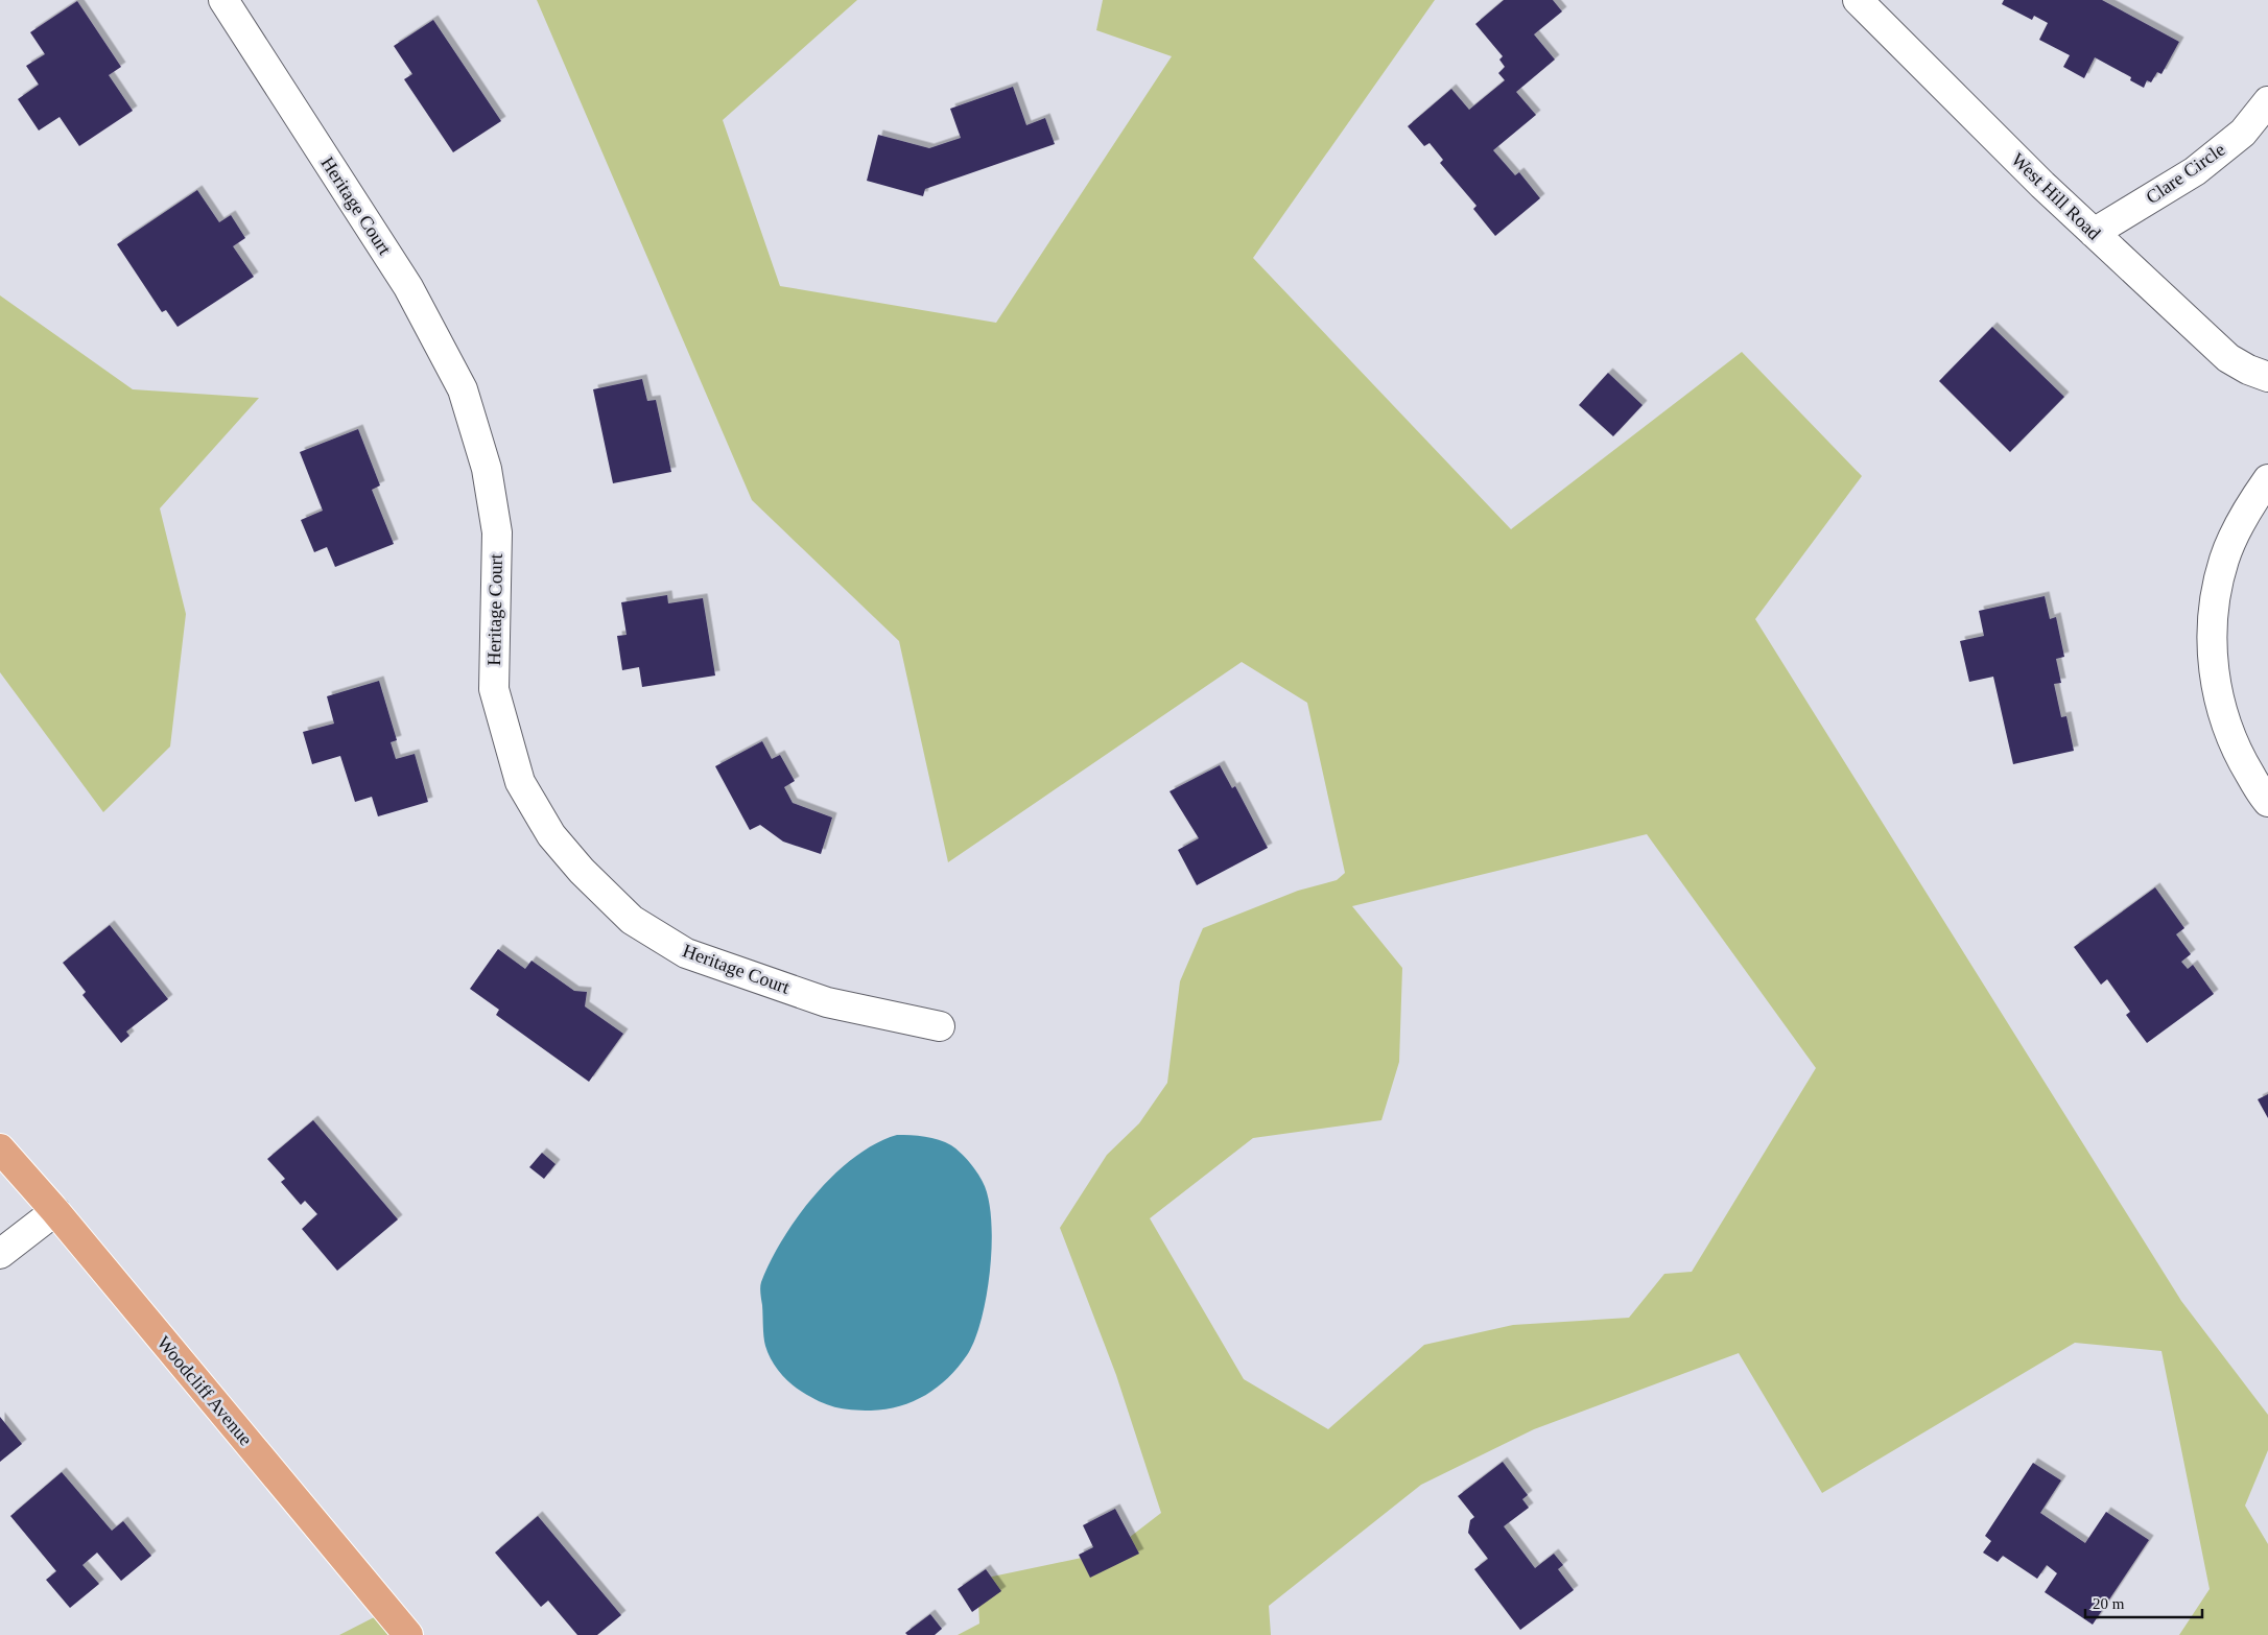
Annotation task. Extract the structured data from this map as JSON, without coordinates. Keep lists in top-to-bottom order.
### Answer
{
  "streets": {
    "main road": ["Woodcliff Avenue"],
    "street": ["Clare Circle", "West Hill Road", "Heritage Court"]
  },
  "crossings": [
    ["Clare Circle", "West Hill Road"]
  ],
  "scale_bar": "20 m"
}
